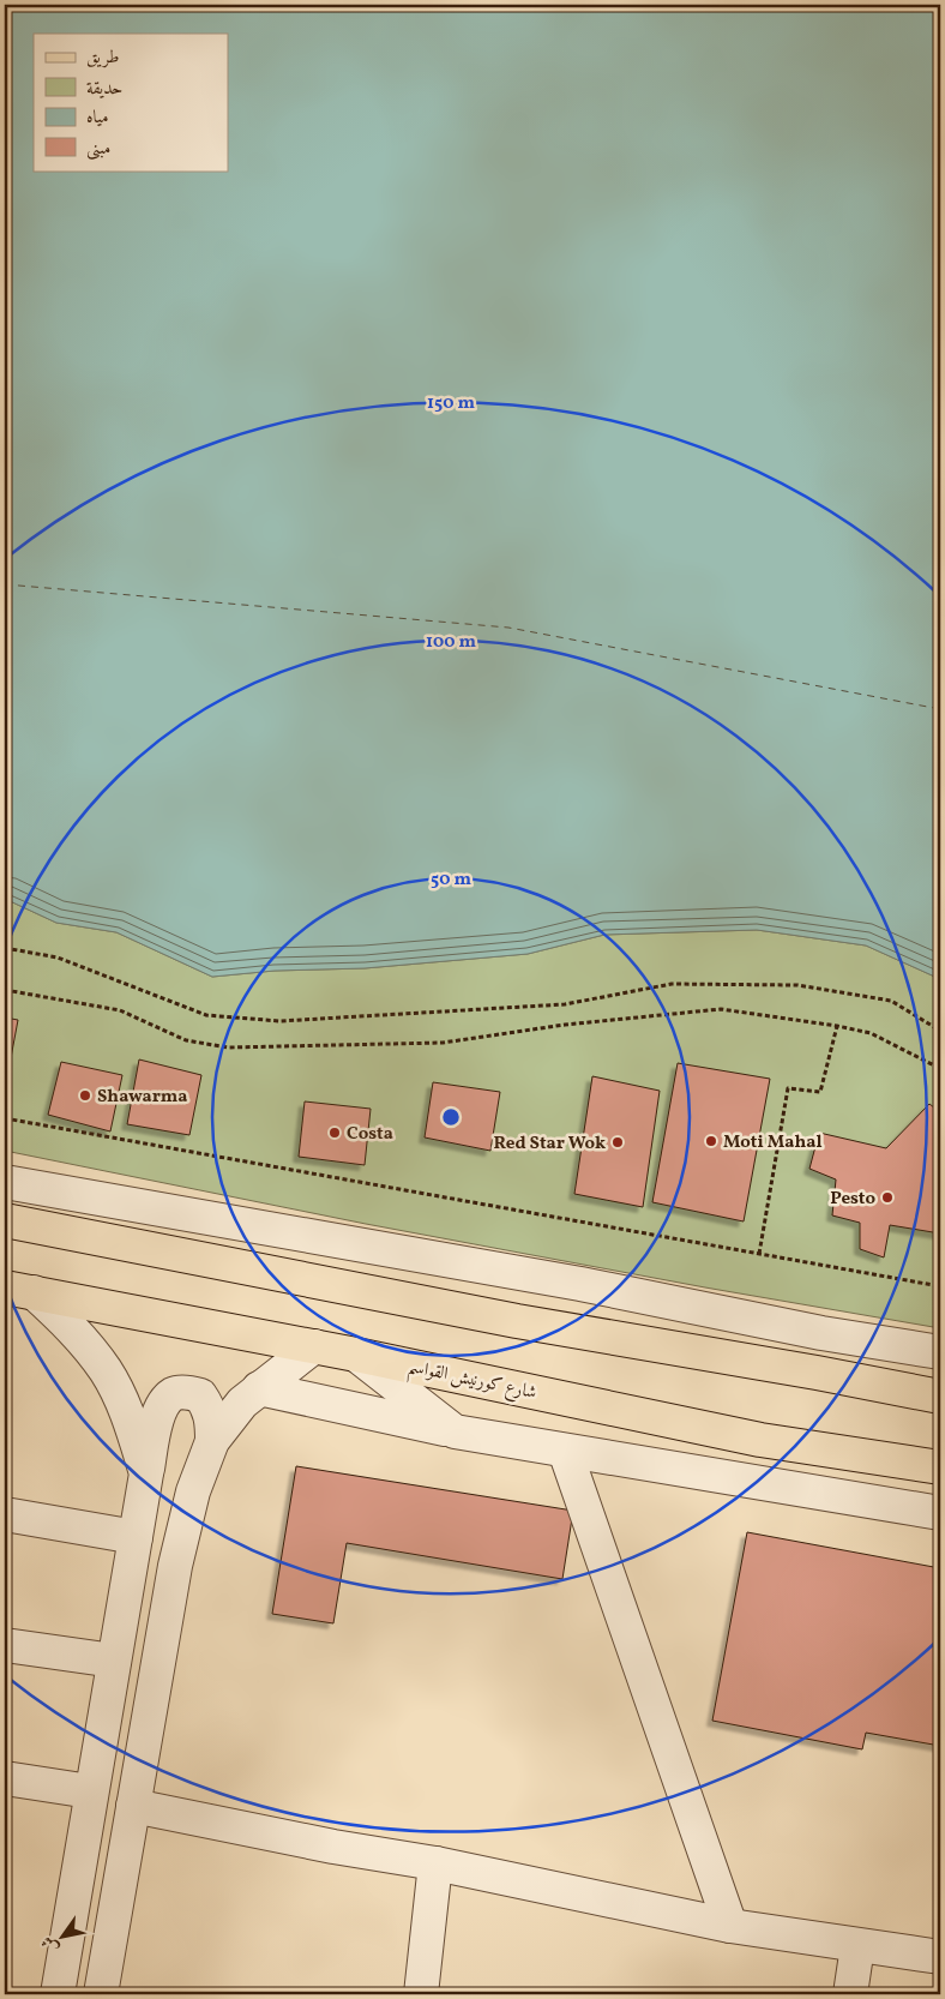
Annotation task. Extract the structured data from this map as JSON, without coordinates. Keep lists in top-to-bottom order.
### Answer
{
  "streets": {
    "main road": ["شارع كورنيش القواسم"]
  },
  "places": [
    "Shawarma",
    "Costa",
    "Moti Mahal",
    "Red Star Wok",
    "Pesto"
  ],
  "legend": [
    "طريق",
    "حديقة",
    "مياه",
    "مبنى"
  ],
  "north": "bottom left",
  "rings": ["150 m", "100 m", "50 m"]
}
